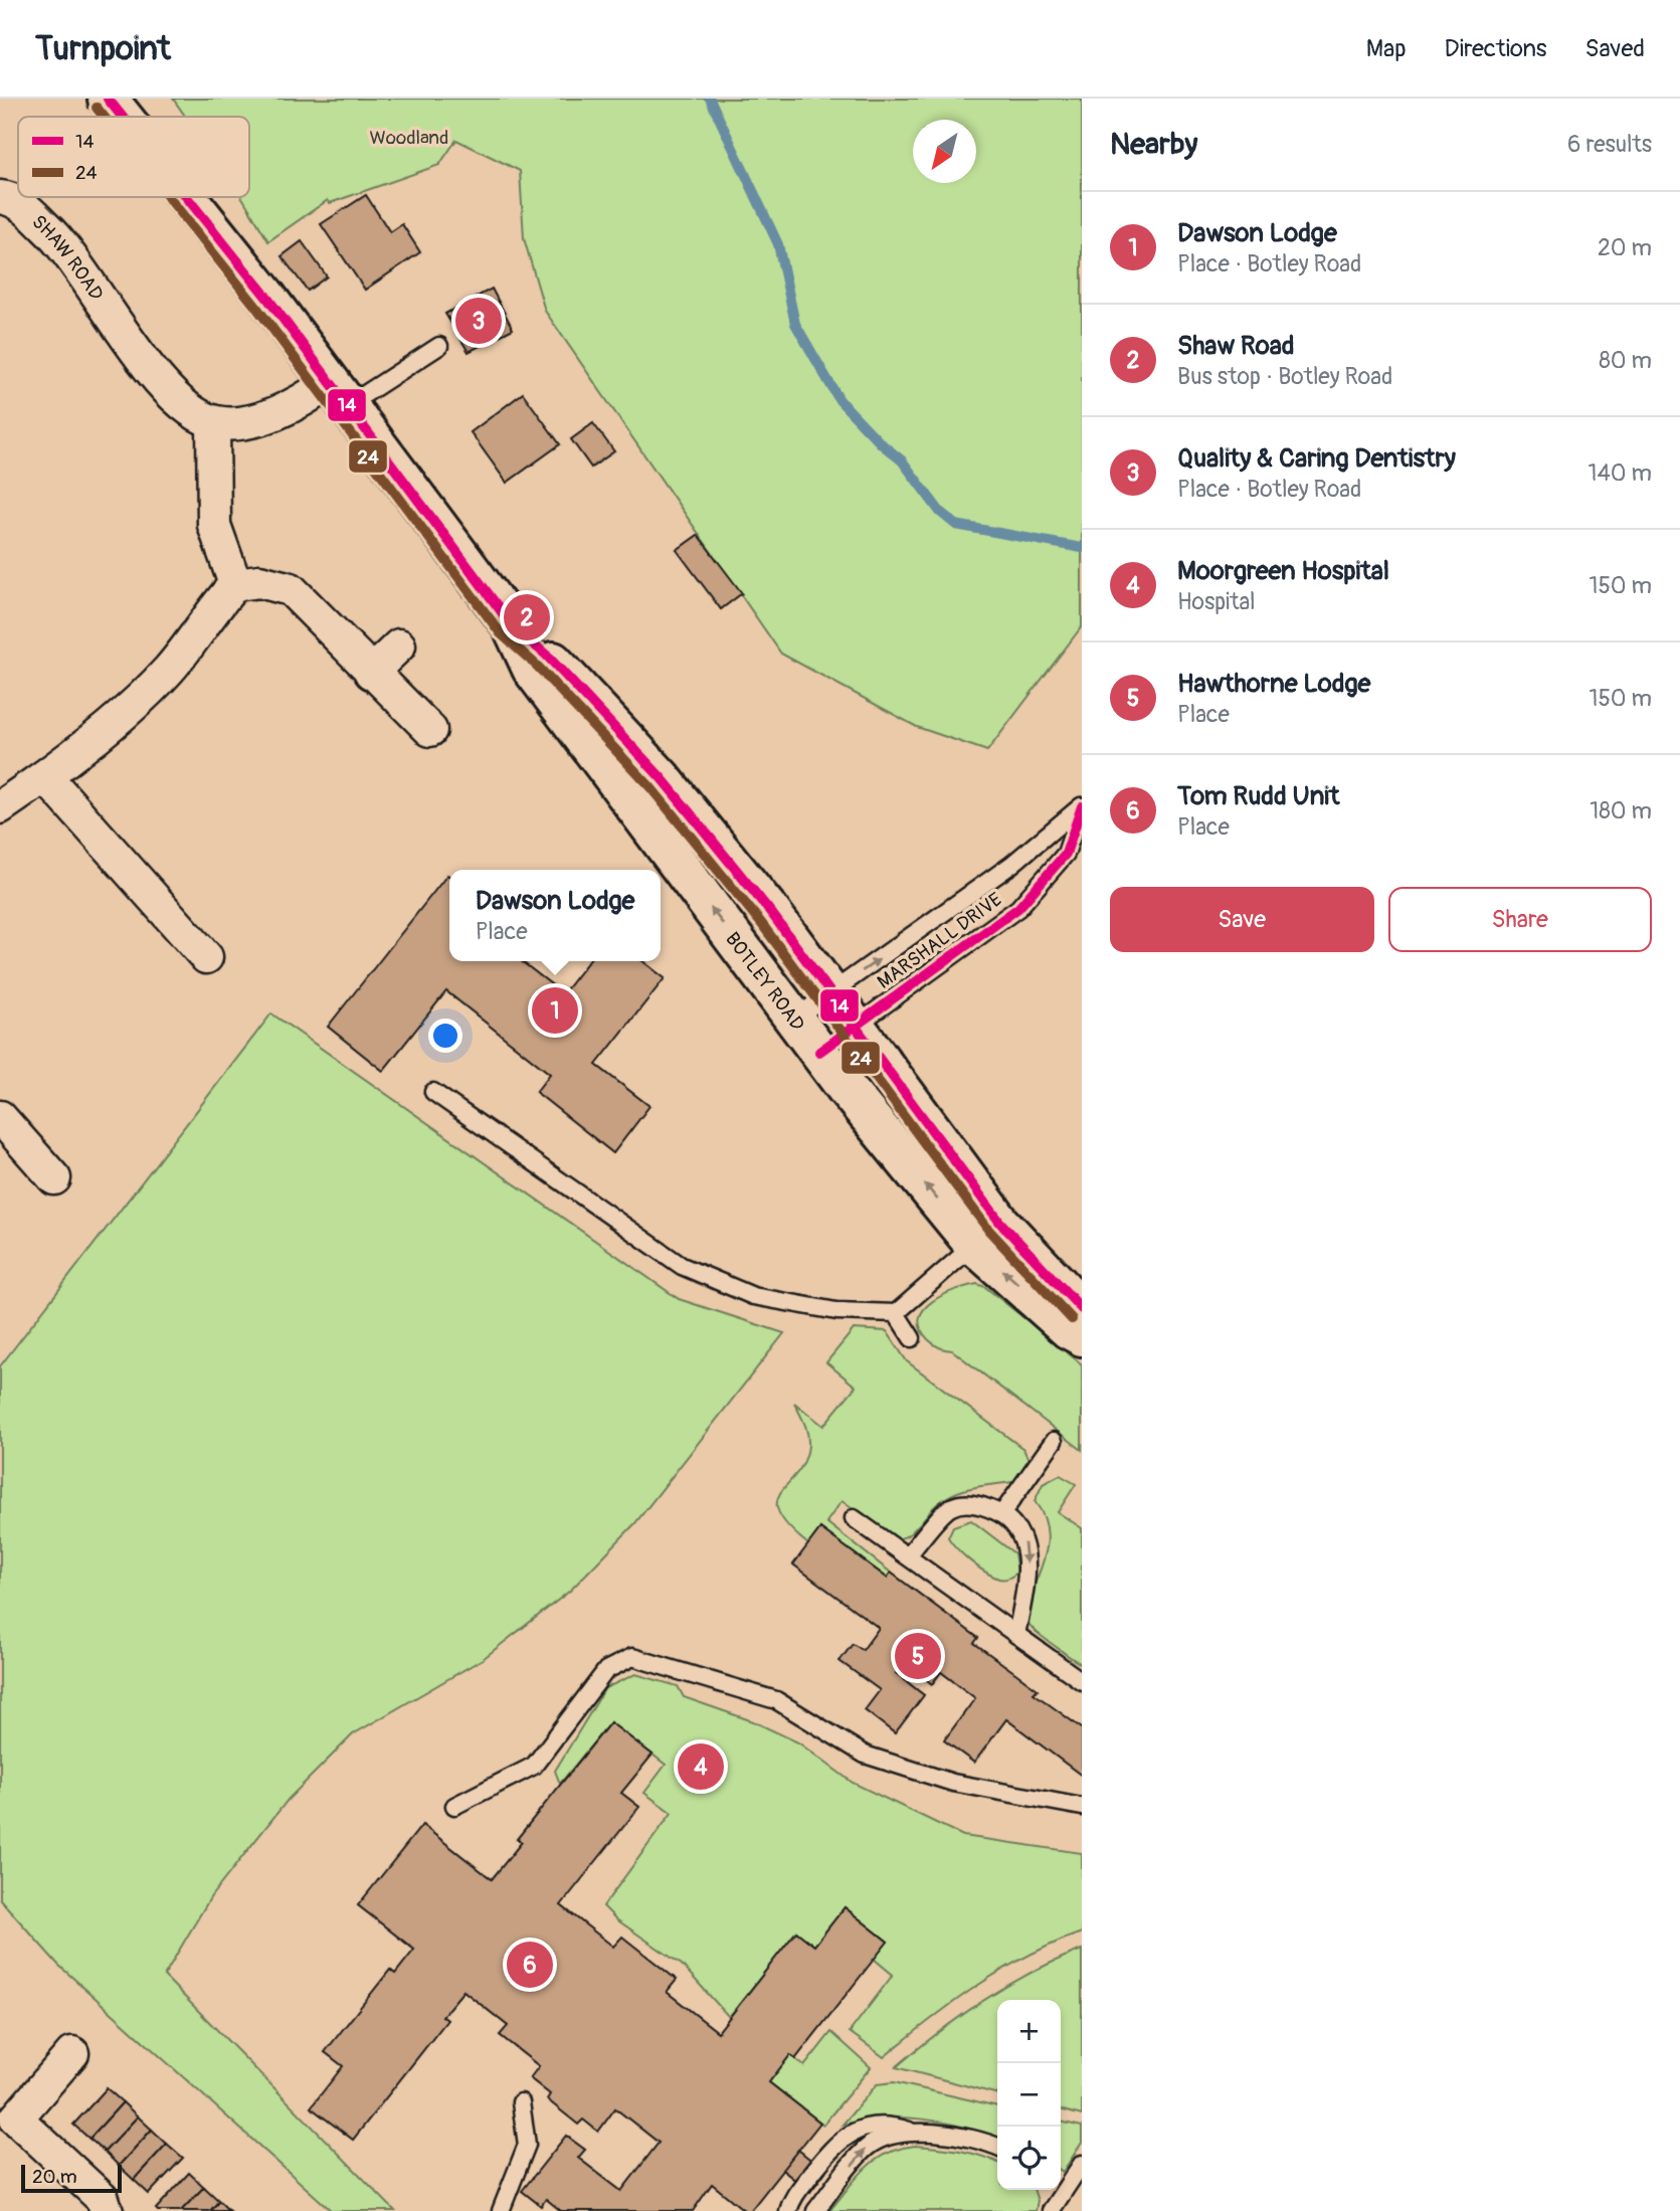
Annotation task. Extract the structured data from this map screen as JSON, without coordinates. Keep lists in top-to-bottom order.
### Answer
{
  "streets": {
    "main road": ["BOTLEY ROAD"],
    "street": ["SHAW ROAD"],
    "lane": ["MARSHALL DRIVE"]
  },
  "crossings": [
    ["MARSHALL DRIVE", "BOTLEY ROAD"]
  ],
  "parks": ["Woodland"],
  "lines": ["transit line 14", "transit line 24"],
  "legend": ["14", "24"],
  "scale_bar": "20 m",
  "north": "bottom left",
  "page": {
    "header": "Turnpoint",
    "nav": ["Map", "Directions", "Saved"],
    "heading": ["Nearby", "6 results"],
    "list": [
      {
        "mark": "1",
        "name": "Dawson Lodge",
        "note": "Place · Botley Road",
        "value": "20 m"
      },
      {
        "mark": "2",
        "name": "Shaw Road",
        "note": "Bus stop · Botley Road",
        "value": "80 m"
      },
      {
        "mark": "3",
        "name": "Quality & Caring Dentistry",
        "note": "Place · Botley Road",
        "value": "140 m"
      },
      {
        "mark": "4",
        "name": "Moorgreen Hospital",
        "note": "Hospital",
        "value": "150 m"
      },
      {
        "mark": "5",
        "name": "Hawthorne Lodge",
        "note": "Place",
        "value": "150 m"
      },
      {
        "mark": "6",
        "name": "Tom Rudd Unit",
        "note": "Place",
        "value": "180 m"
      }
    ],
    "pins": [
      "3",
      "2",
      "1",
      "5",
      "4",
      "6"
    ],
    "buttons": ["Save", "Share"],
    "popup": ["Dawson Lodge", "Place"],
    "map_buttons": ["+", "−"],
    "scale": "20 m"
  }
}
